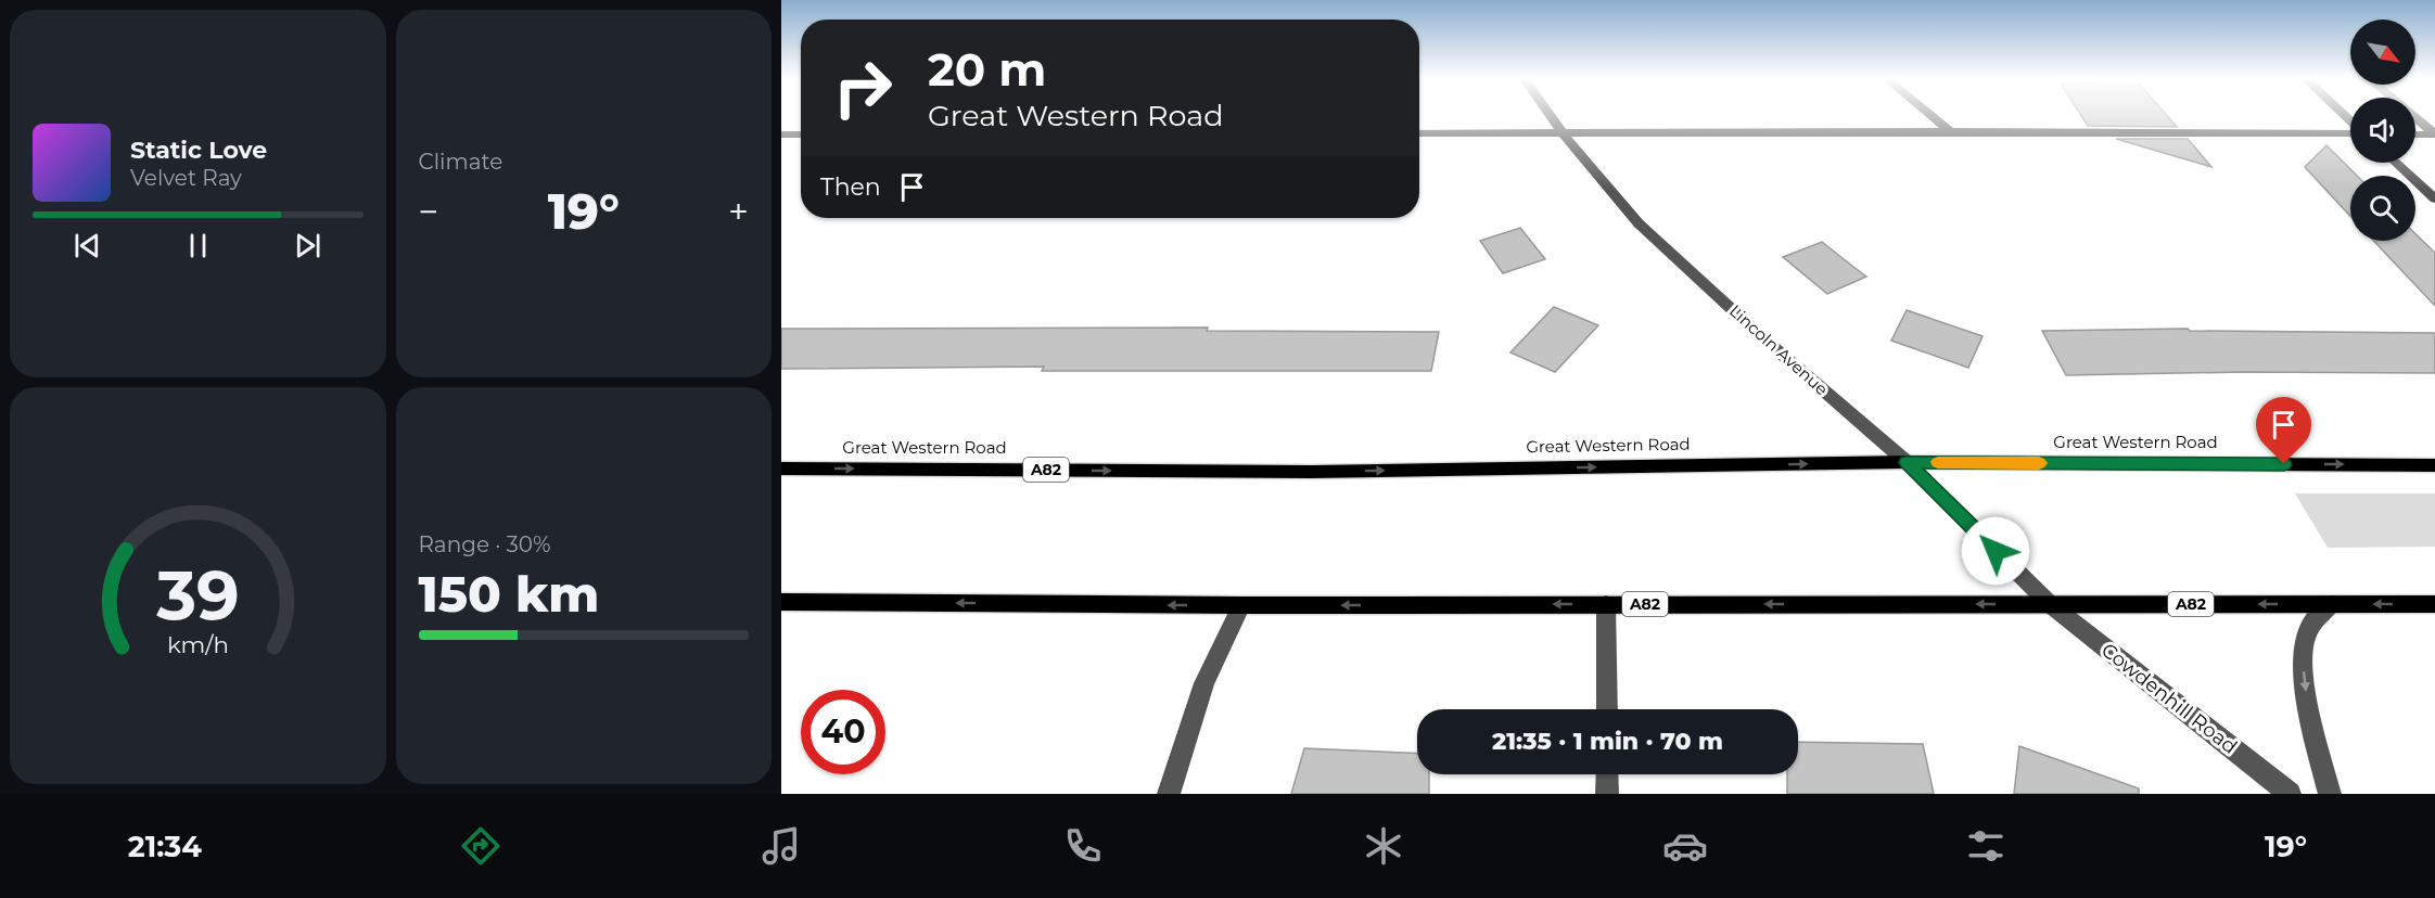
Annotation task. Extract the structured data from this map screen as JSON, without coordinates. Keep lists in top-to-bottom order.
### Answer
{
  "streets": {
    "main road": ["Great Western Road", "A82"],
    "street": ["Lincoln Avenue", "Cowdenhill Road"]
  },
  "crossings": [
    ["Lincoln Avenue", "Great Western Road"],
    ["Lincoln Avenue", "A82"],
    ["Lincoln Avenue", "Cowdenhill Road"],
    ["A82", "Cowdenhill Road"]
  ],
  "north": "bottom right",
  "page": {
    "tile": [
      "Climate",
      ["Range · 30%", "150 km"]
    ],
    "turn": ["20 m", "Great Western Road"],
    "song": ["Static Love", "Velvet Ray"],
    "then": "Then",
    "heat": ["−", "19°", "+"],
    "limit": "40",
    "trip": "21:35 · 1 min · 70 m",
    "tabs": ["21:34", "19°"],
    "gauge": ["39", "km/h"]
  }
}
